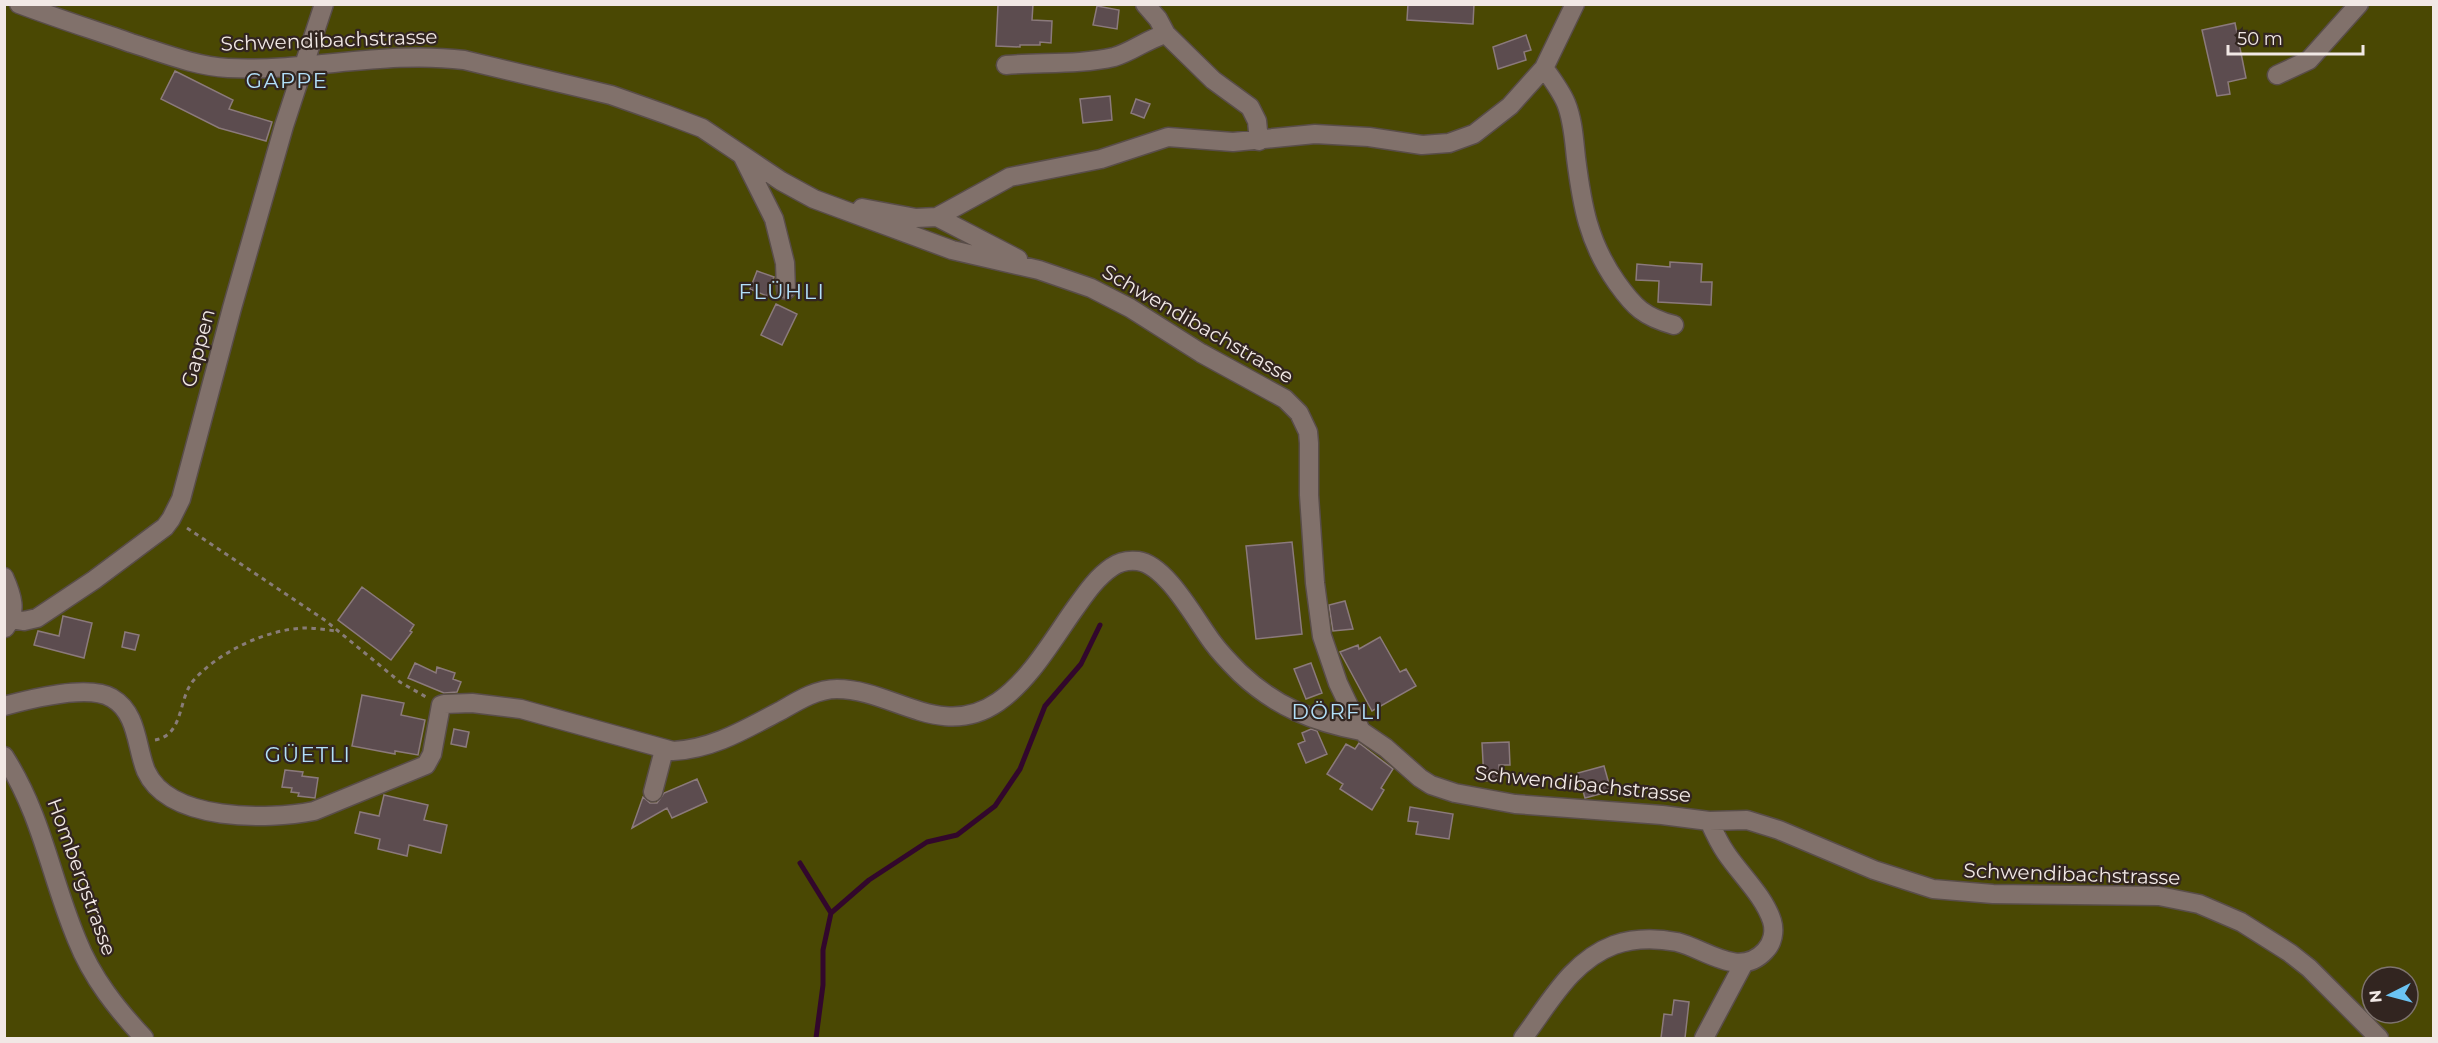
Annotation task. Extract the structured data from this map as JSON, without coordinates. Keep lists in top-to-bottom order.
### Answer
{
  "streets": {
    "street": ["Schwendibachstrasse", "Gappen", "Hombergstrasse"]
  },
  "crossings": [
    ["Schwendibachstrasse", "Gappen"]
  ],
  "districts": [
    "GAPPE",
    "FLÜHLI",
    "DÖRFLI",
    "GÜETLI"
  ],
  "scale_bar": "50 m",
  "north": "left"
}
